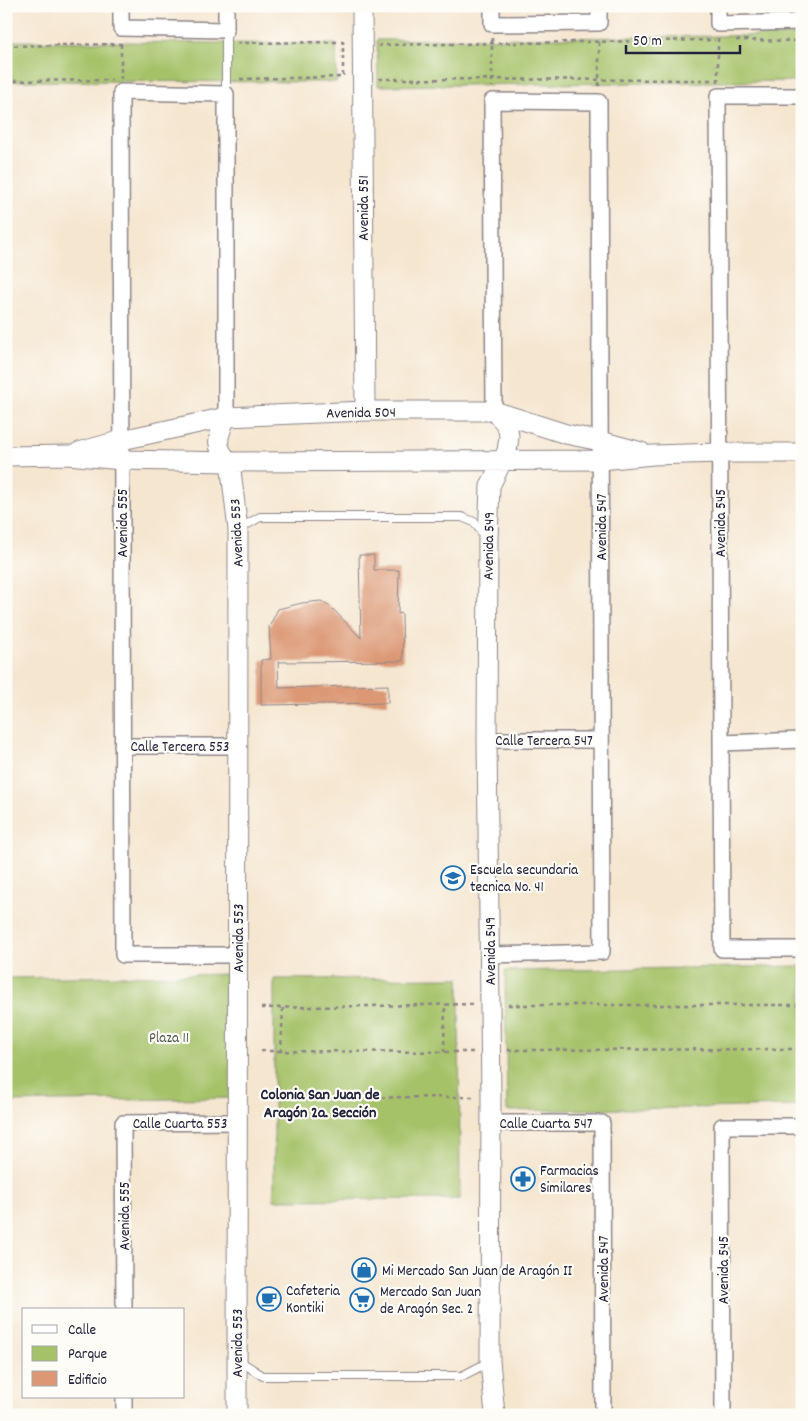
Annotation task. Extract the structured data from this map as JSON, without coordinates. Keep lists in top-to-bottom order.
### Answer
{
  "streets": {
    "street": [
      "Avenida 551",
      "Avenida 504",
      "Avenida 555",
      "Avenida 545",
      "Avenida 547",
      "Avenida 553",
      "Avenida 549",
      "Calle Tercera 547",
      "Calle Tercera 553",
      "Calle Cuarta 553",
      "Calle Cuarta 547"
    ]
  },
  "crossings": [
    ["Avenida 551", "Avenida 504"],
    ["Avenida 504", "Avenida 555"],
    ["Avenida 504", "Avenida 545"],
    ["Avenida 504", "Avenida 547"],
    ["Avenida 504", "Avenida 553"],
    ["Avenida 504", "Avenida 549"],
    ["Avenida 555", "Avenida 553"],
    ["Avenida 555", "Calle Tercera 553"],
    ["Avenida 555", "Calle Cuarta 553"],
    ["Avenida 547", "Avenida 549"],
    ["Avenida 547", "Calle Tercera 547"],
    ["Avenida 547", "Calle Cuarta 547"],
    ["Avenida 553", "Calle Tercera 553"],
    ["Avenida 553", "Calle Cuarta 553"],
    ["Avenida 549", "Calle Tercera 547"],
    ["Avenida 549", "Calle Cuarta 547"]
  ],
  "districts": ["Colonia San Juan de Aragón 2a. Sección"],
  "parks": ["Plaza 11"],
  "places": {
    "school or university": ["Escuela secundaria tecnica No. 41"],
    "pharmacy": ["Farmacias Similares"],
    "shop": ["Mi Mercado San Juan de Aragón II"],
    "cafe": ["Cafeteria Kontiki"],
    "supermarket": ["Mercado San Juan de Aragón Sec. 2"]
  },
  "legend": ["Calle", "Parque", "Edificio"],
  "scale_bar": "50 m"
}
